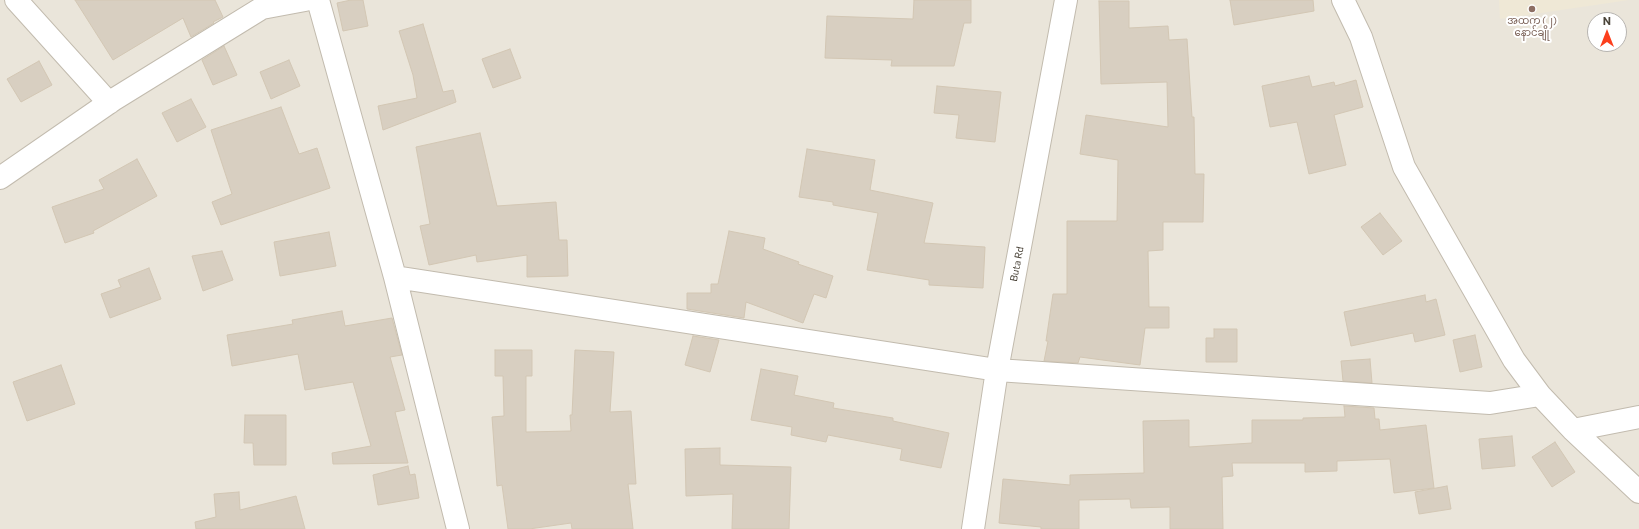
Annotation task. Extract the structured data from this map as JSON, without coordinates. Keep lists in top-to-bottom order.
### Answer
{
  "streets": {
    "street": ["Buta Rd"]
  },
  "places": ["အထက (၂) နောင်ချို"],
  "north": "top"
}
